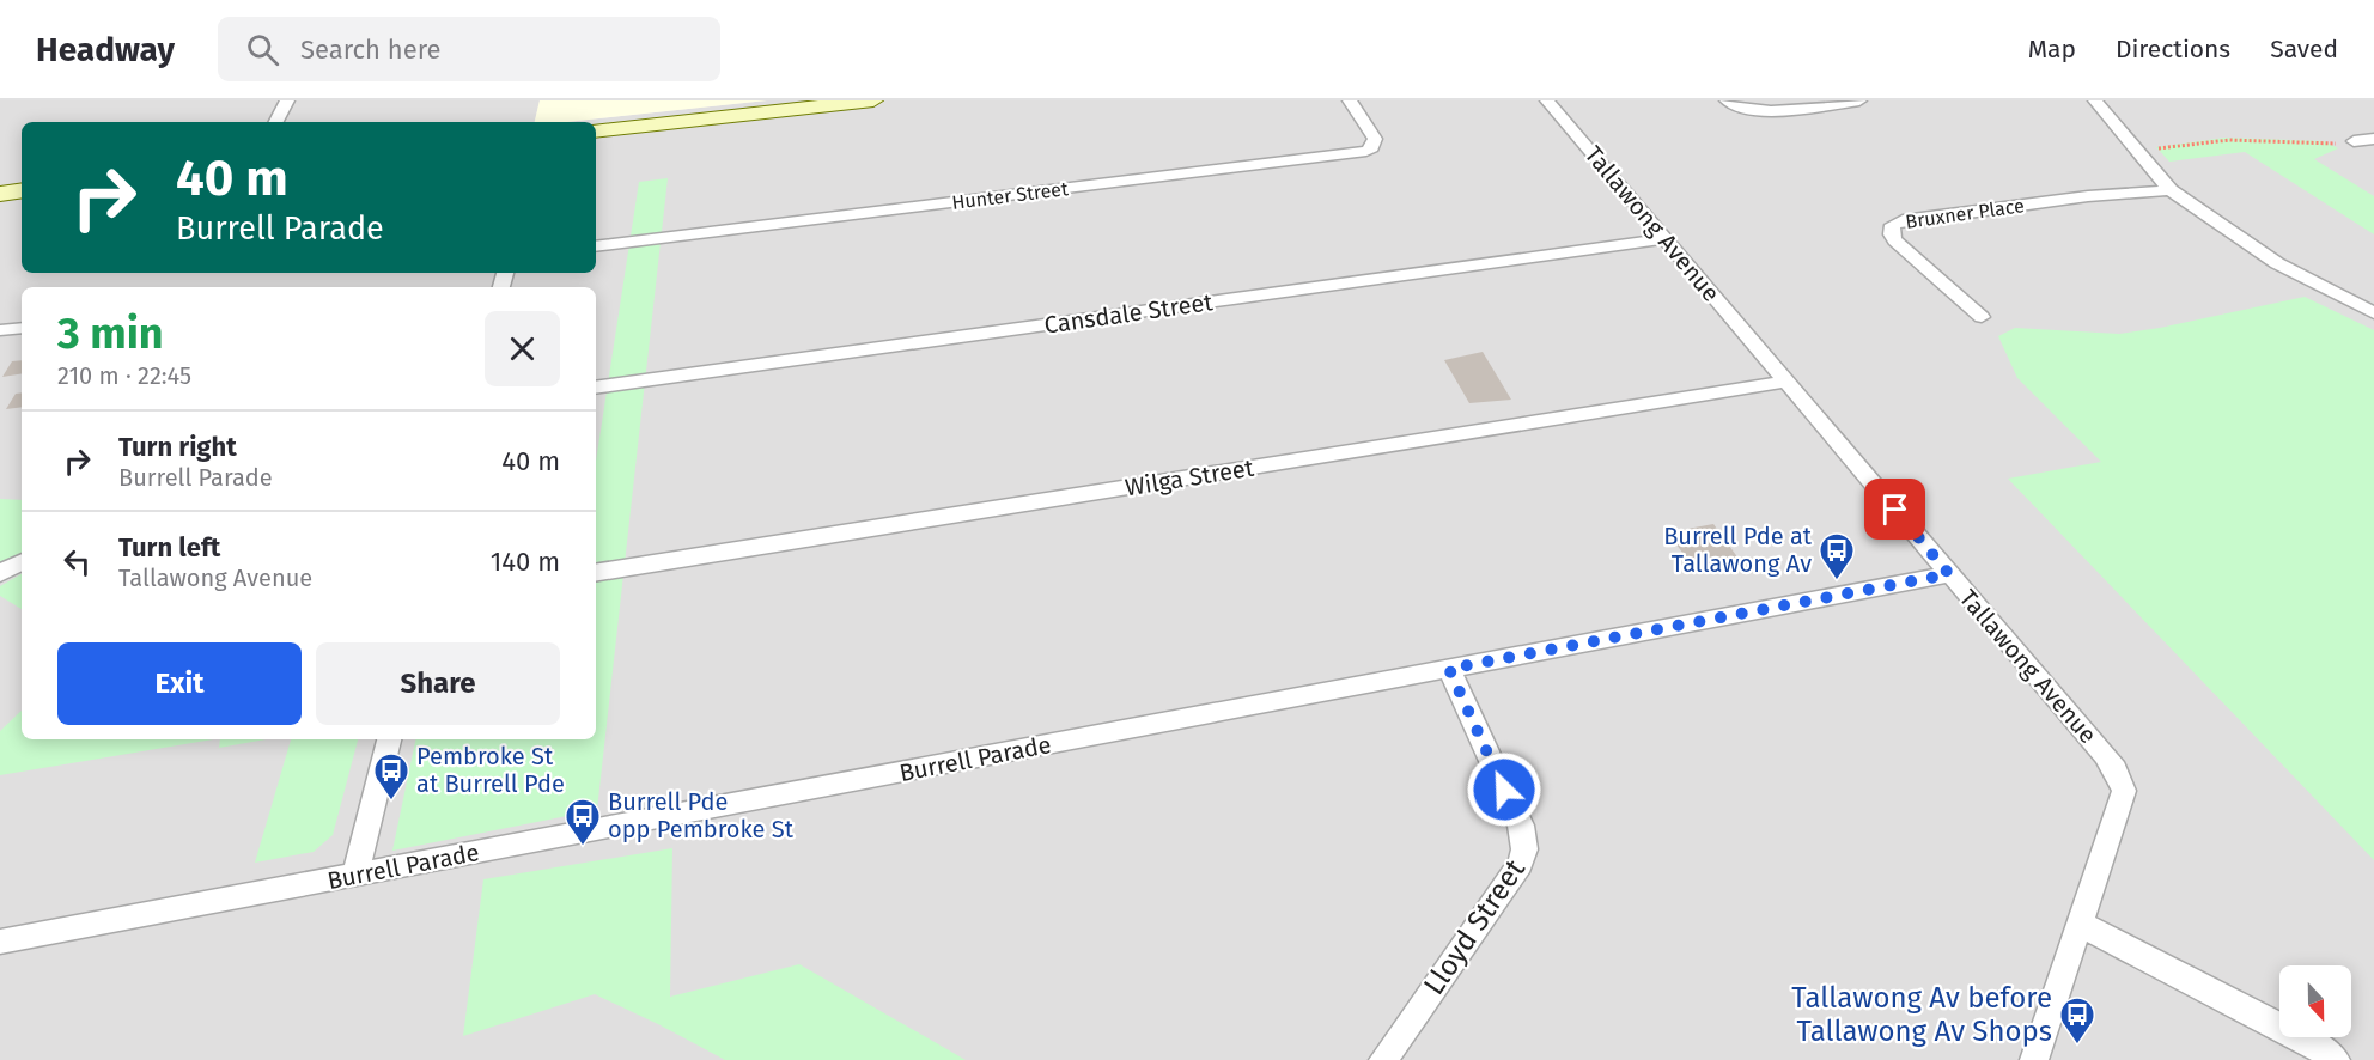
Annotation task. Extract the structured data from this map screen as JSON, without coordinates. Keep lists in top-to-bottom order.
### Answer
{
  "streets": {
    "street": [
      "Hunter Street",
      "Bruxner Place",
      "Tallawong Avenue",
      "Cansdale Street",
      "Wilga Street",
      "Burrell Parade",
      "Lloyd Street"
    ]
  },
  "crossings": [
    ["Tallawong Avenue", "Cansdale Street"],
    ["Tallawong Avenue", "Wilga Street"],
    ["Tallawong Avenue", "Burrell Parade"],
    ["Burrell Parade", "Lloyd Street"]
  ],
  "places": {
    "bus stop": [
      "Burrell Pde at Tallawong Av",
      "Pembroke St at Burrell Pde",
      "Burrell Pde opp Pembroke St",
      "Tallawong Av before Tallawong Av Shops"
    ]
  },
  "north": "bottom",
  "page": {
    "header": "Headway",
    "search": "Search here",
    "nav": ["Map", "Directions", "Saved"],
    "turn": ["40 m", "Burrell Parade"],
    "heading": ["3 min", "210 m · 22:45"],
    "list": [
      {
        "name": "Turn right",
        "note": "Burrell Parade",
        "value": "40 m"
      },
      {
        "name": "Turn left",
        "note": "Tallawong Avenue",
        "value": "140 m"
      }
    ],
    "buttons": ["Exit", "Share"]
  }
}
